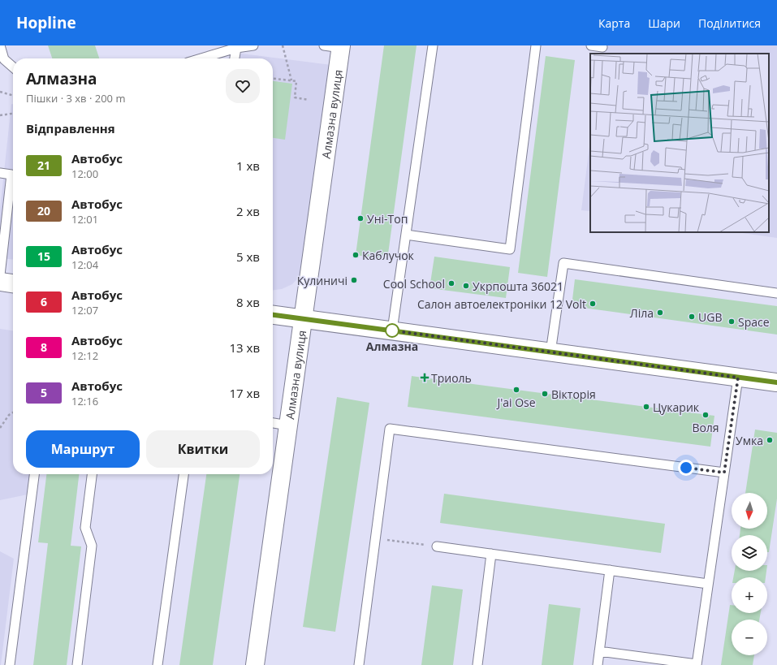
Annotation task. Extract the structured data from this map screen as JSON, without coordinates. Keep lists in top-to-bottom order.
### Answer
{
  "streets": {
    "street": ["Алмазна вулиця"]
  },
  "places": {
    "other": [
      "Уні-Топ",
      "Каблучок",
      "Кулиничі",
      "Cool School",
      "Укрпошта 36021",
      "Салон автоелектроніки 12 Volt",
      "Ліла",
      "UGB",
      "Space",
      "Алмазна",
      "J'ai Ose",
      "Вікторія",
      "Цукарик",
      "Воля",
      "Умка"
    ],
    "health": ["Триоль"]
  },
  "lines": ["bus line 21"],
  "north": "bottom",
  "page": {
    "header": "Hopline",
    "nav": ["Карта", "Шари", "Поділитися"],
    "heading": [
      ["Алмазна", "Пішки · 3 хв · 200 m"],
      "Відправлення"
    ],
    "list": [
      {
        "mark": "21",
        "name": "Автобус",
        "note": "12:00",
        "value": "1 хв"
      },
      {
        "mark": "20",
        "name": "Автобус",
        "note": "12:01",
        "value": "2 хв"
      },
      {
        "mark": "15",
        "name": "Автобус",
        "note": "12:04",
        "value": "5 хв"
      },
      {
        "mark": "6",
        "name": "Автобус",
        "note": "12:07",
        "value": "8 хв"
      },
      {
        "mark": "8",
        "name": "Автобус",
        "note": "12:12",
        "value": "13 хв"
      },
      {
        "mark": "5",
        "name": "Автобус",
        "note": "12:16",
        "value": "17 хв"
      }
    ],
    "buttons": ["Маршрут", "Квитки"],
    "map_buttons": ["+", "−"]
  }
}
